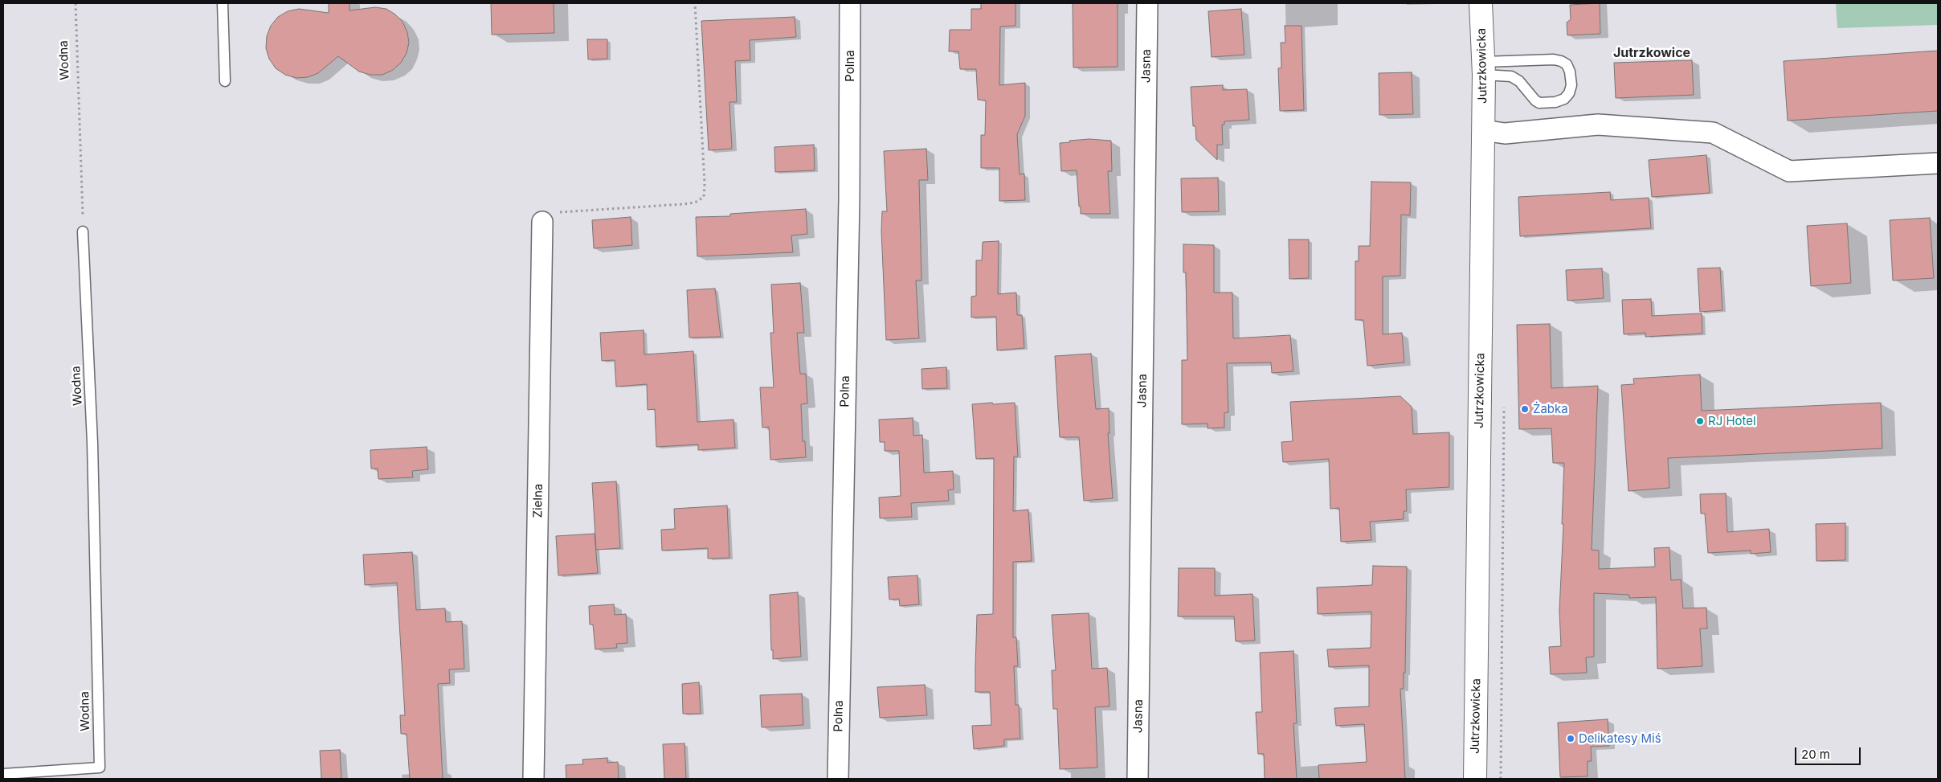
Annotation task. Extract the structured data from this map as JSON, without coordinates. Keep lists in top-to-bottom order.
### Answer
{
  "streets": {
    "main road": ["Jutrzkowicka"],
    "street": ["Polna", "Jasna", "Zielna"],
    "lane": ["Wodna"]
  },
  "districts": ["Jutrzkowice"],
  "places": ["Żabka", "RJ Hotel", "Delikatesy Miś"],
  "scale_bar": "20 m"
}
